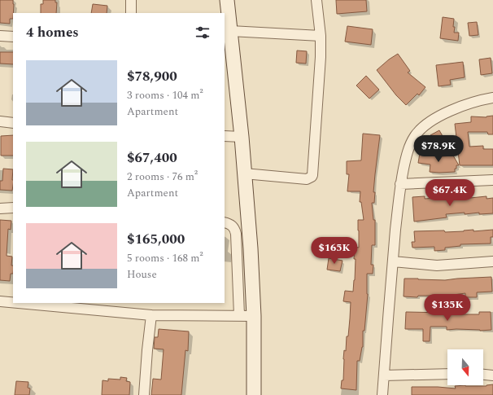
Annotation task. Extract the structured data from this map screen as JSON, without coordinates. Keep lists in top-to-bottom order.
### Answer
{
  "north": "bottom",
  "page": {
    "heading": "4 homes",
    "list": [
      {
        "name": "$78,900",
        "note": "3 rooms · 104 m² · Apartment"
      },
      {
        "name": "$67,400",
        "note": "2 rooms · 76 m² · Apartment"
      },
      {
        "name": "$165,000",
        "note": "5 rooms · 168 m² · House"
      }
    ],
    "price": [
      "$78.9K",
      "$67.4K",
      "$165K",
      "$135K"
    ]
  }
}
